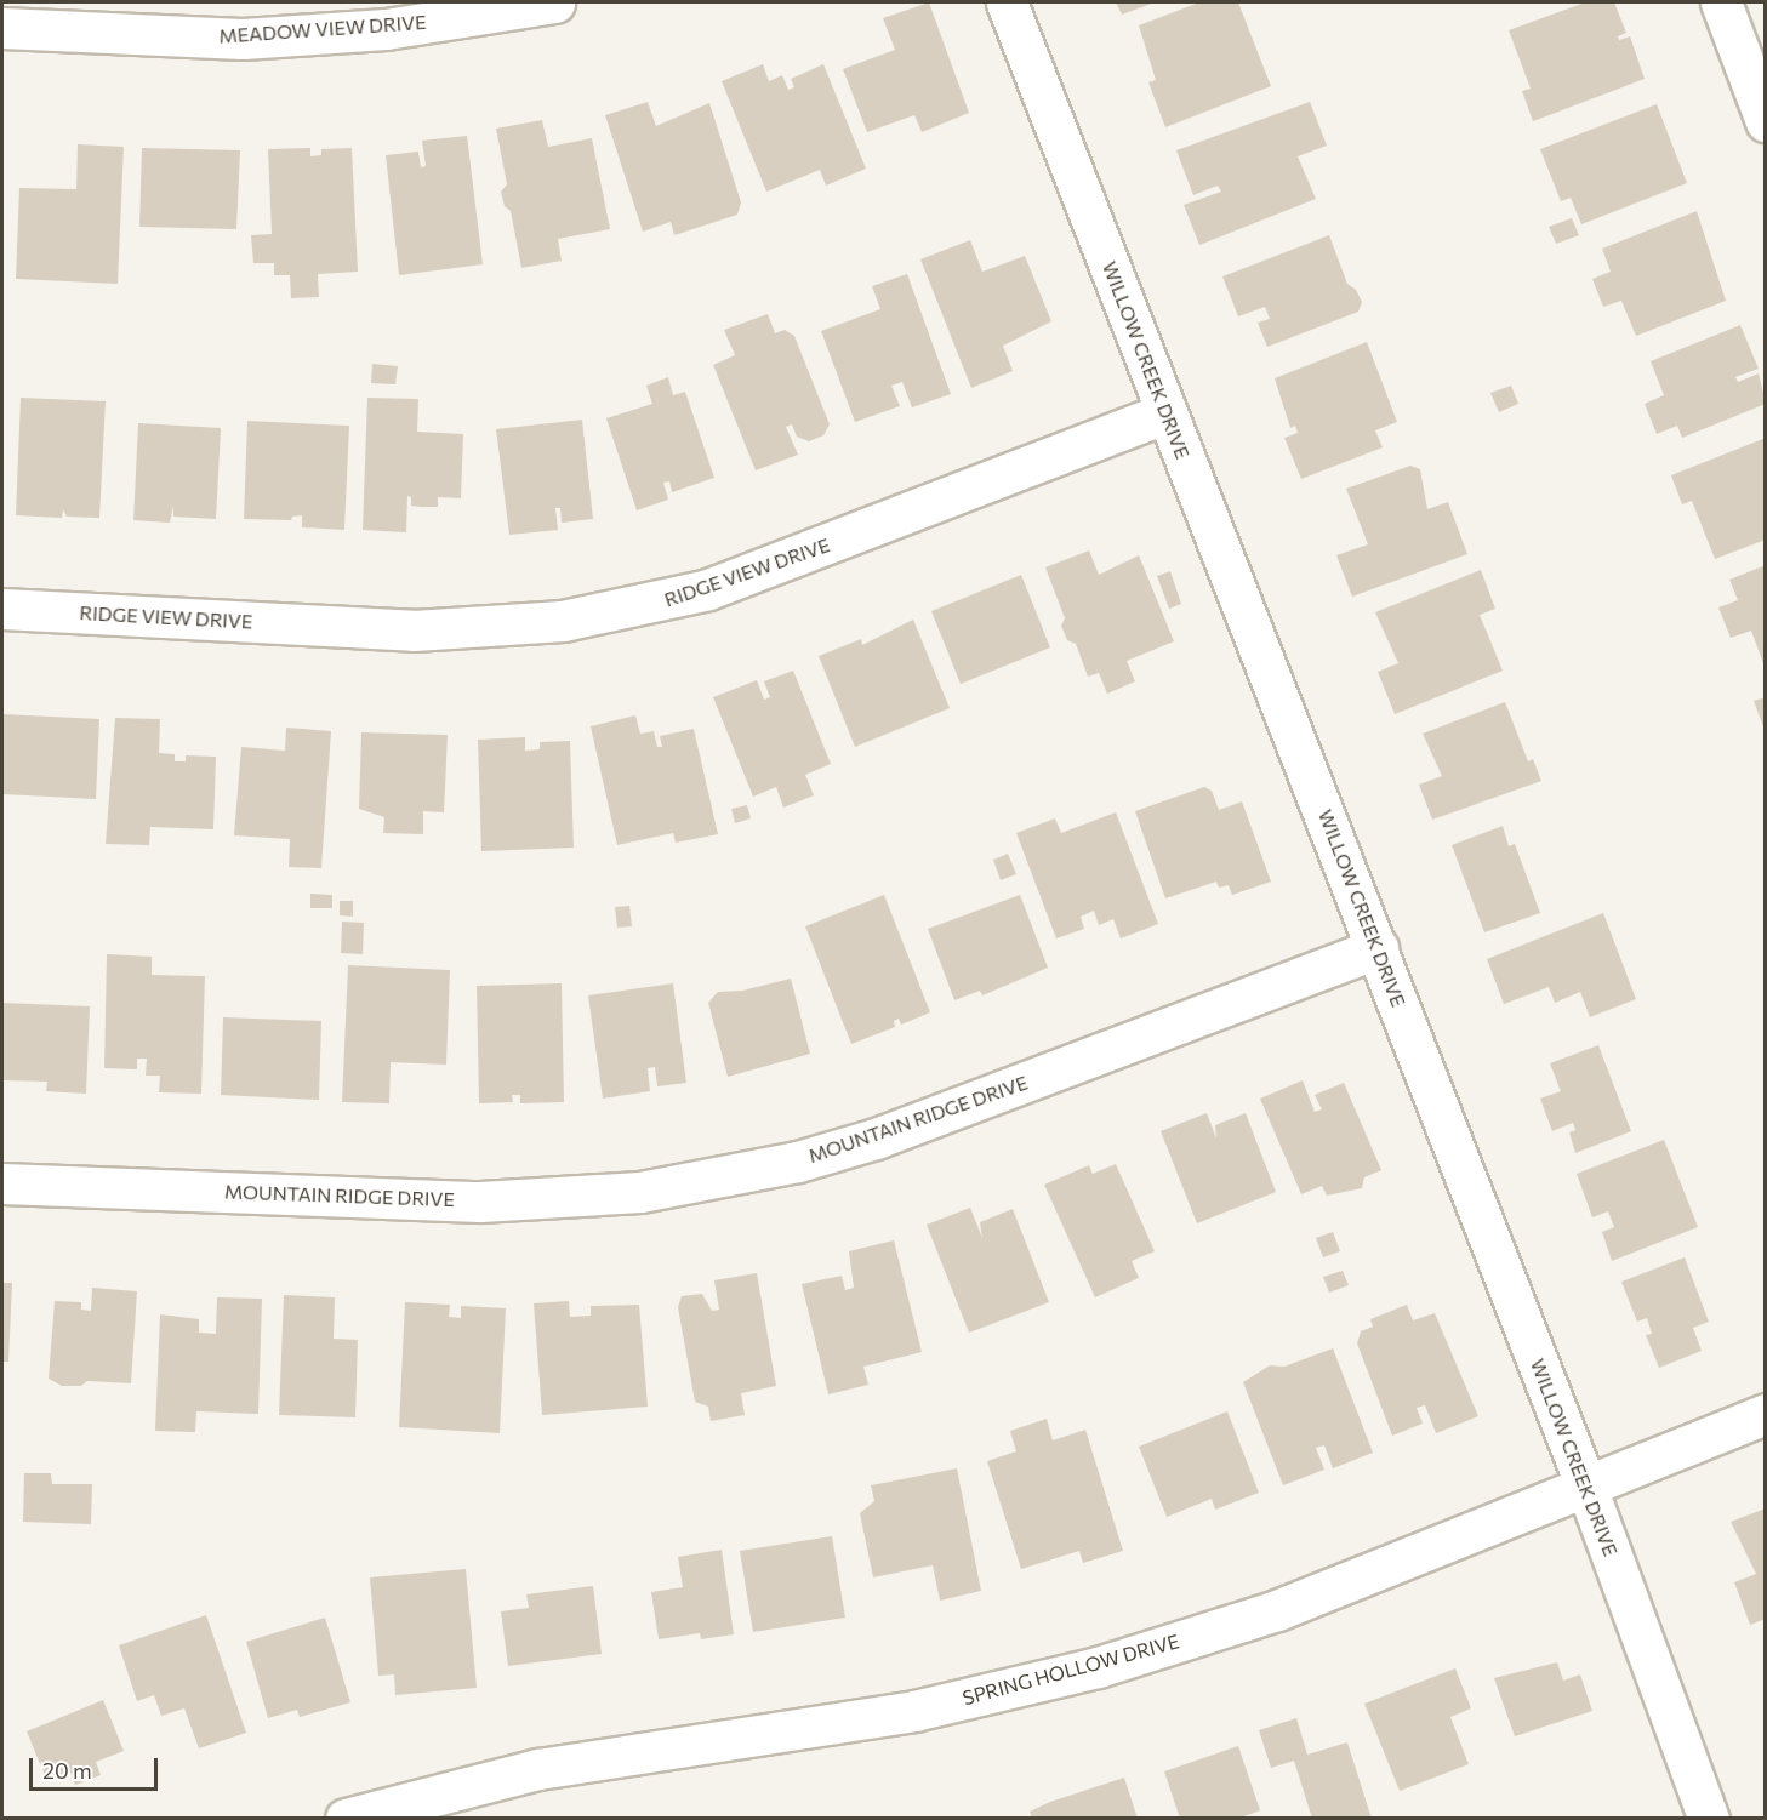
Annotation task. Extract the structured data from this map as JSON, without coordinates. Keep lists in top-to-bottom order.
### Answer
{
  "streets": {
    "street": [
      "MEADOW VIEW DRIVE",
      "WILLOW CREEK DRIVE",
      "RIDGE VIEW DRIVE",
      "MOUNTAIN RIDGE DRIVE",
      "SPRING HOLLOW DRIVE"
    ]
  },
  "crossings": [
    ["WILLOW CREEK DRIVE", "RIDGE VIEW DRIVE"],
    ["WILLOW CREEK DRIVE", "MOUNTAIN RIDGE DRIVE"],
    ["WILLOW CREEK DRIVE", "SPRING HOLLOW DRIVE"]
  ],
  "scale_bar": "20 m"
}
